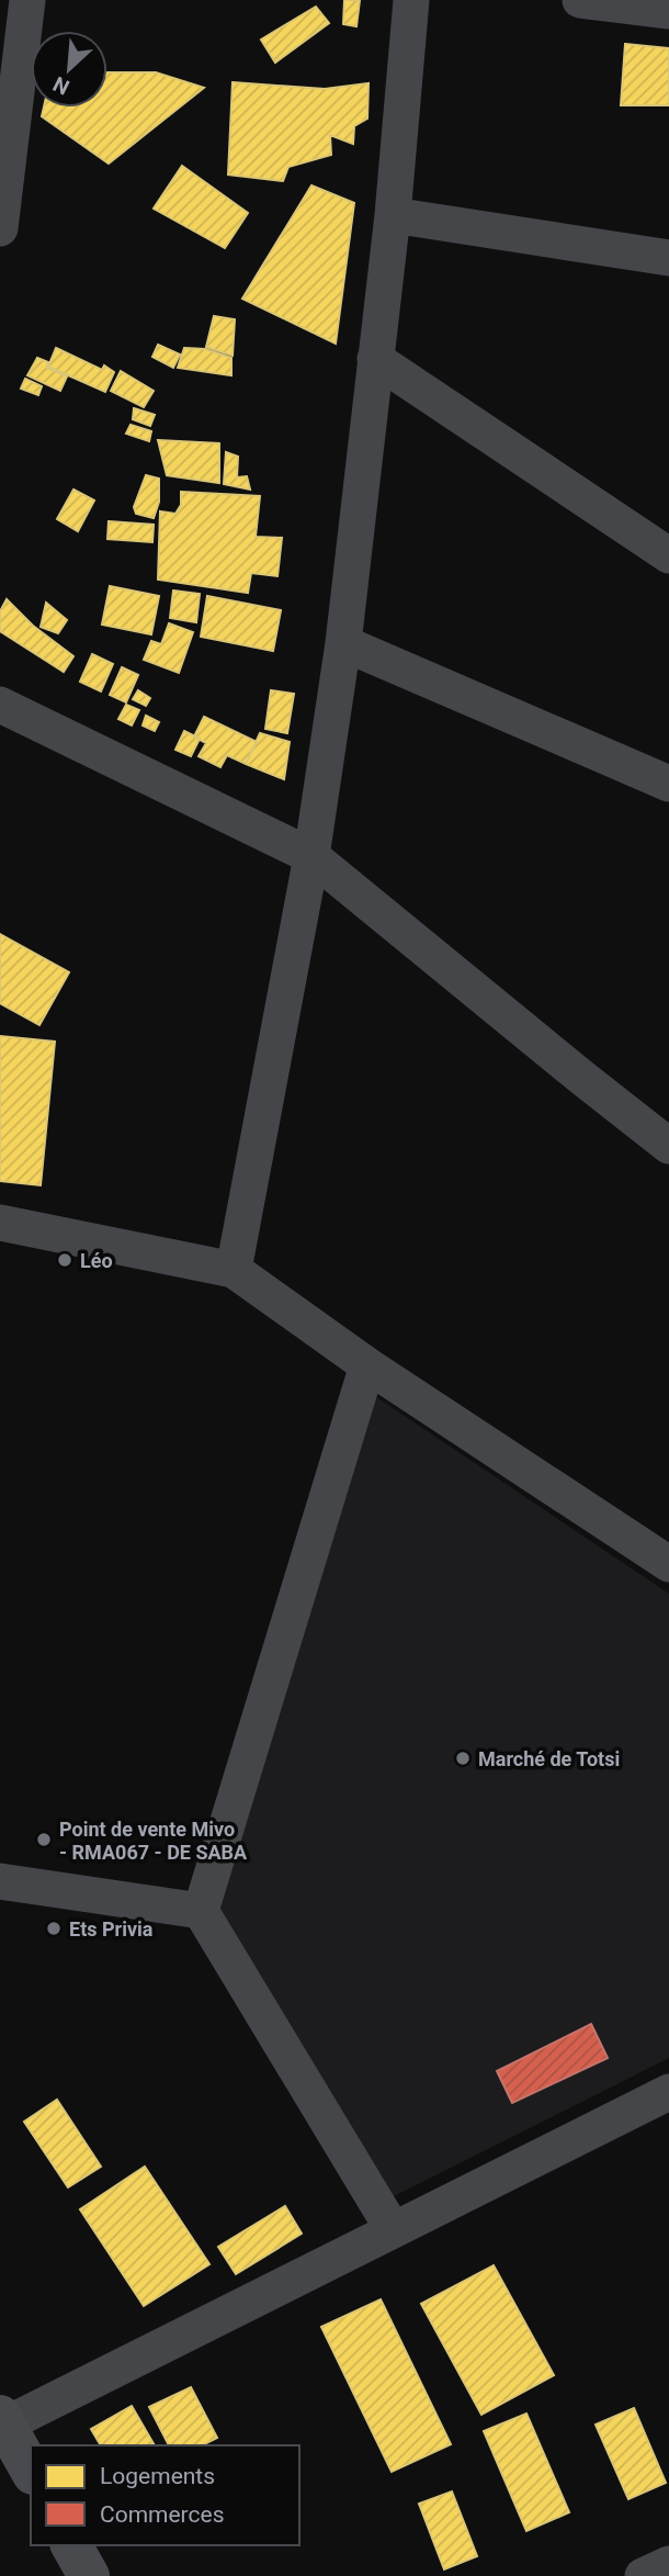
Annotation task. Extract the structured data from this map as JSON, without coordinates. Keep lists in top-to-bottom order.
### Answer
{
  "places": [
    "Léo",
    "Marché de Totsi",
    "Point de vente Mivo - RMA067 - DE SABA",
    "Ets Privia"
  ],
  "legend": ["Logements", "Commerces"],
  "north": "bottom left"
}
